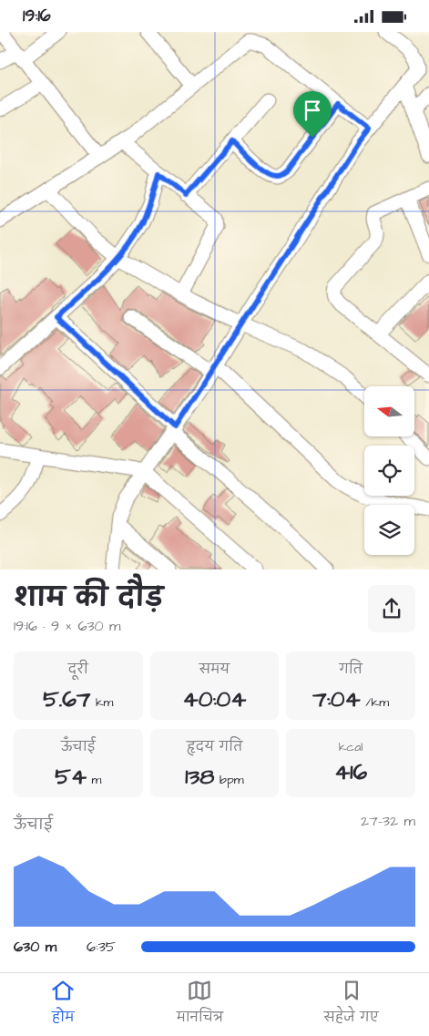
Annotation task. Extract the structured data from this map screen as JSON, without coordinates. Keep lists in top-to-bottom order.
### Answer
{
  "north": "left",
  "page": {
    "status": "19:16",
    "heading": ["शाम की दौड़", "19:16 · 9 × 630 m"],
    "stats": [
      ["दूरी", "5.67 km"],
      ["समय", "40:04"],
      ["गति", "7:04 /km"],
      ["ऊँचाई", "54 m"],
      ["हृदय गति", "138 bpm"],
      ["kcal", "416"]
    ],
    "chart": ["ऊँचाई", "27–32 m"],
    "list": [
      {
        "name": "630 m",
        "note": "6:35"
      }
    ],
    "tabs": ["होम", "मानचित्र", "सहेजे गए"]
  }
}
